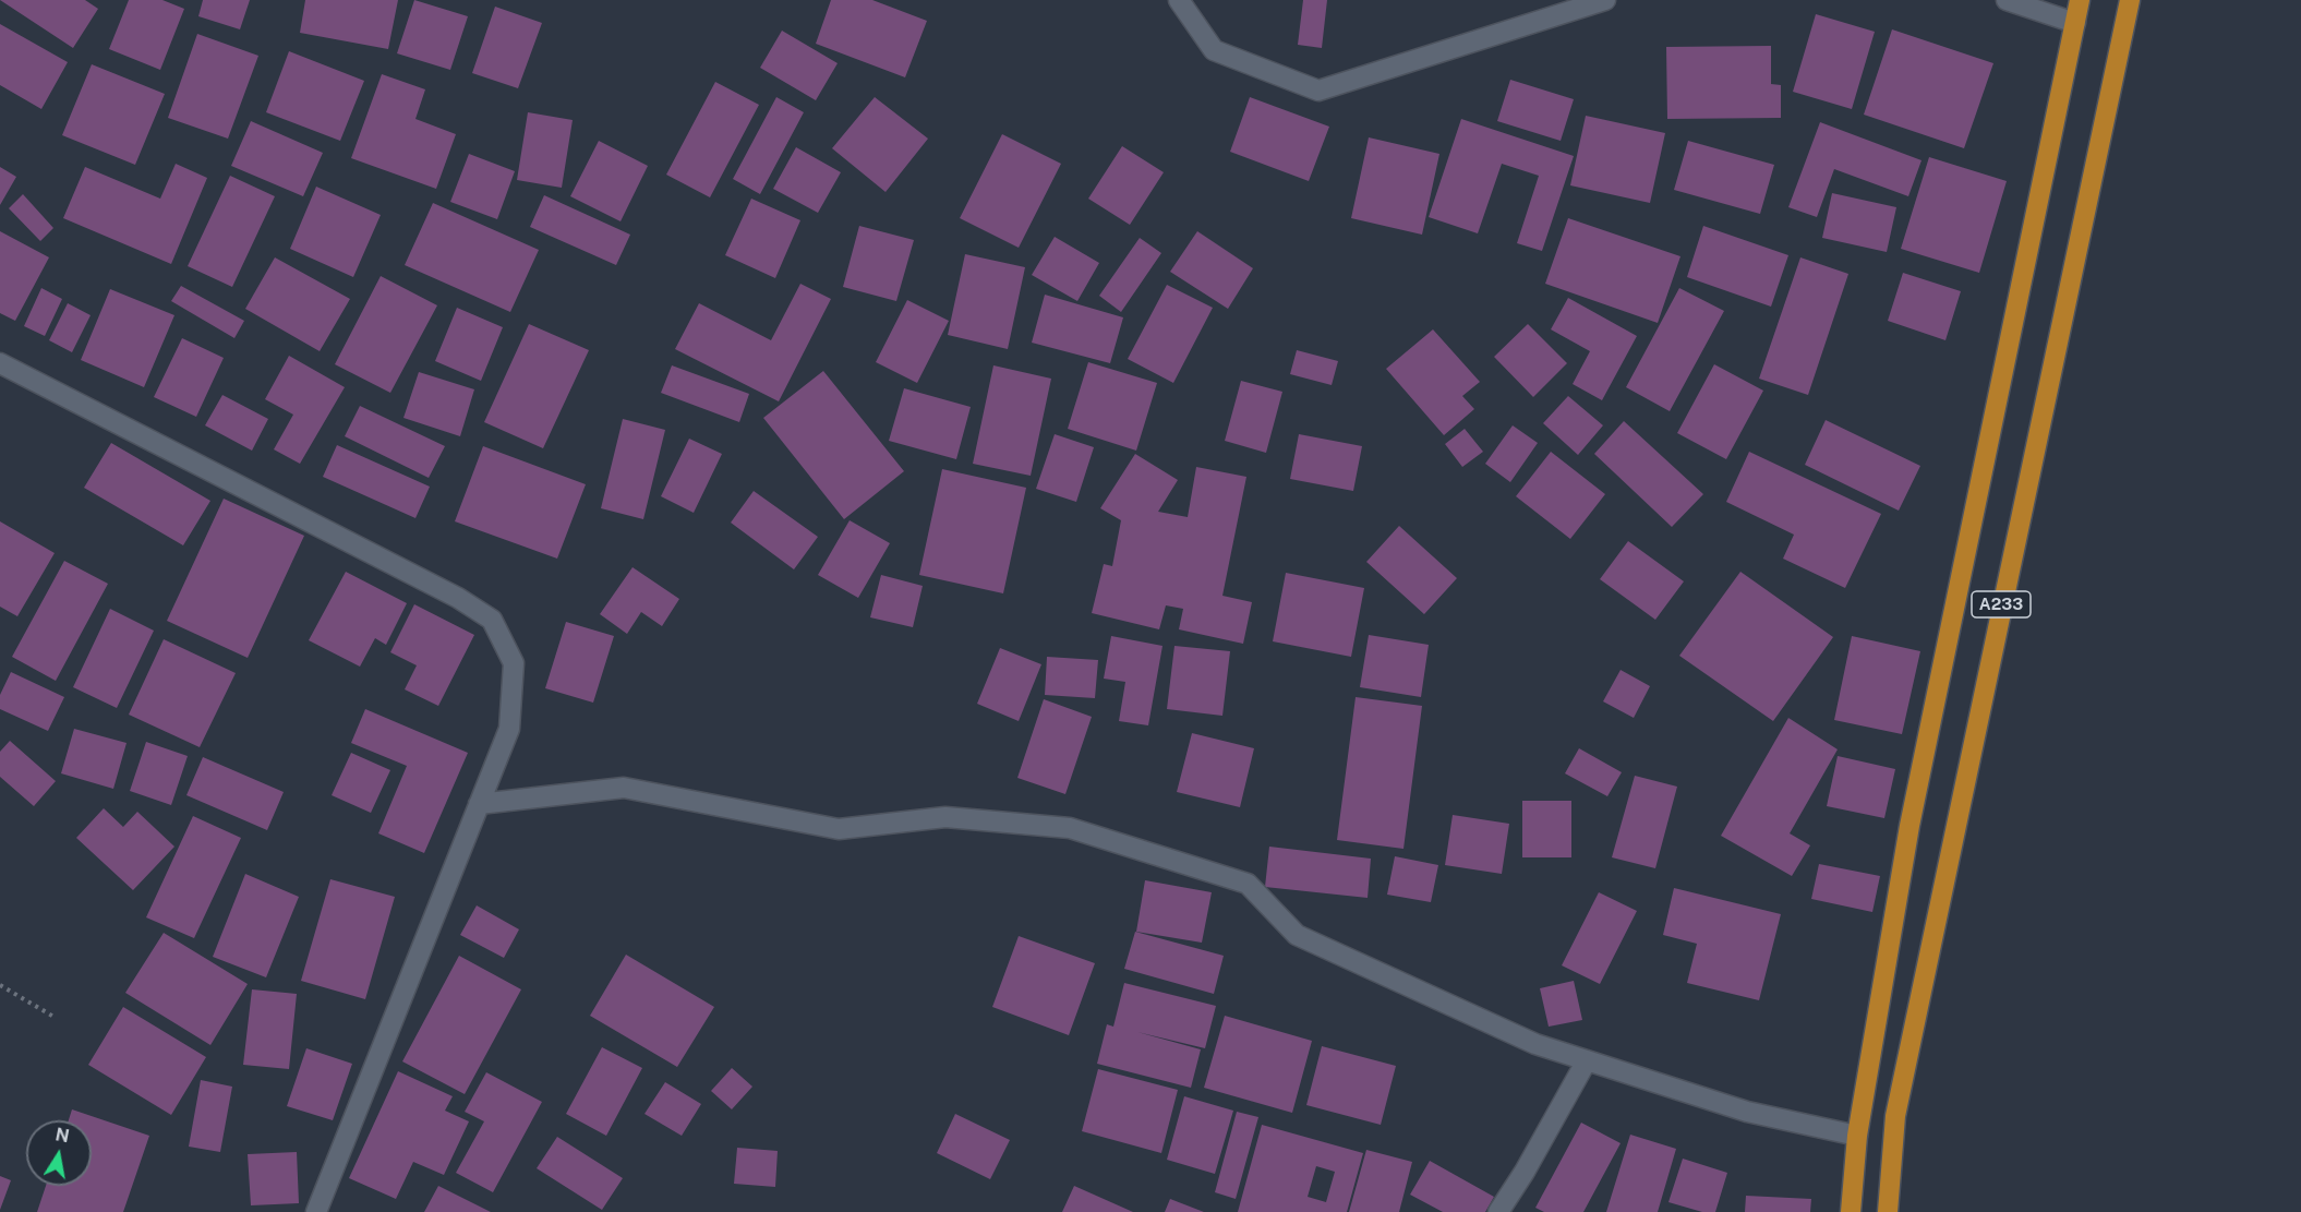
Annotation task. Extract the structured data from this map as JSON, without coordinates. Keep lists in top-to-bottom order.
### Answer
{
  "streets": {
    "highway": ["A233"]
  },
  "north": "top"
}
